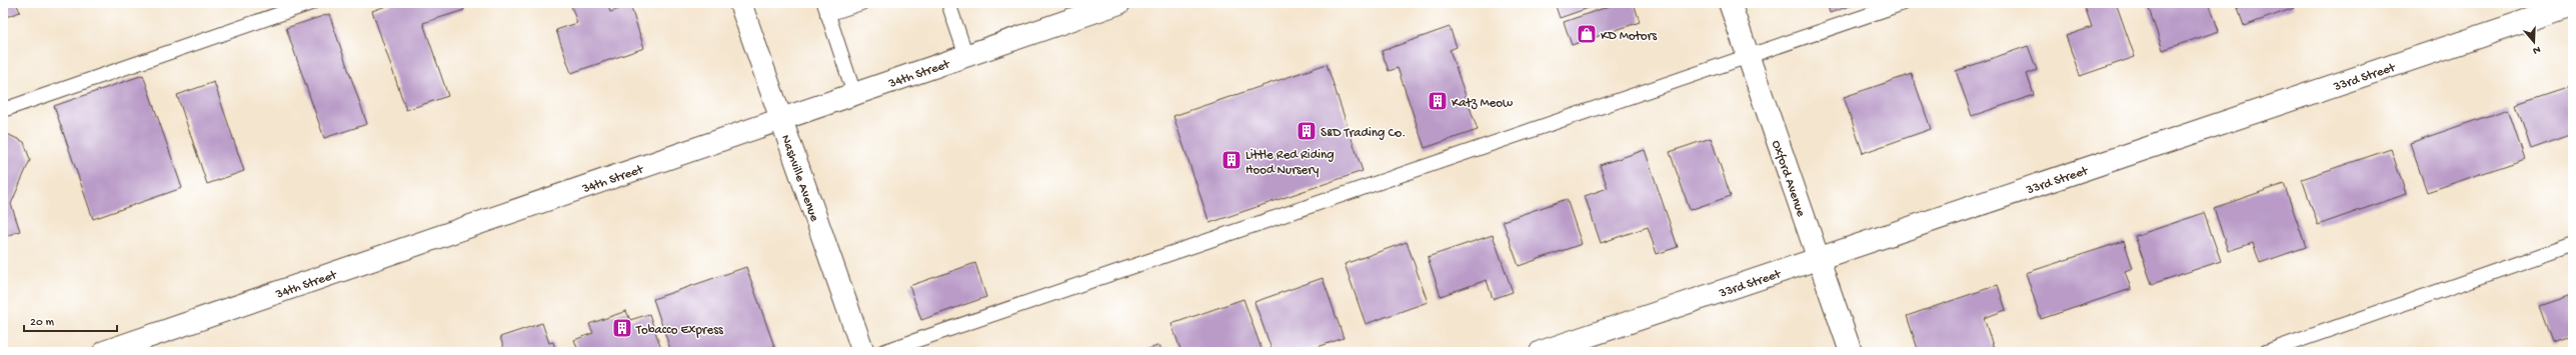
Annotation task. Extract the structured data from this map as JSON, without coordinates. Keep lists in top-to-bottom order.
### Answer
{
  "streets": {
    "street": [
      "34th Street",
      "33rd Street",
      "Nashville Avenue",
      "Oxford Avenue"
    ]
  },
  "crossings": [
    ["34th Street", "Nashville Avenue"],
    ["33rd Street", "Oxford Avenue"]
  ],
  "places": {
    "shop": ["KD Motors"],
    "building": [
      "Katz Meow",
      "S&D Trading Co.",
      "Little Red Riding Hood Nursery",
      "Tobacco Express"
    ]
  },
  "scale_bar": "20 m",
  "north": "bottom"
}
